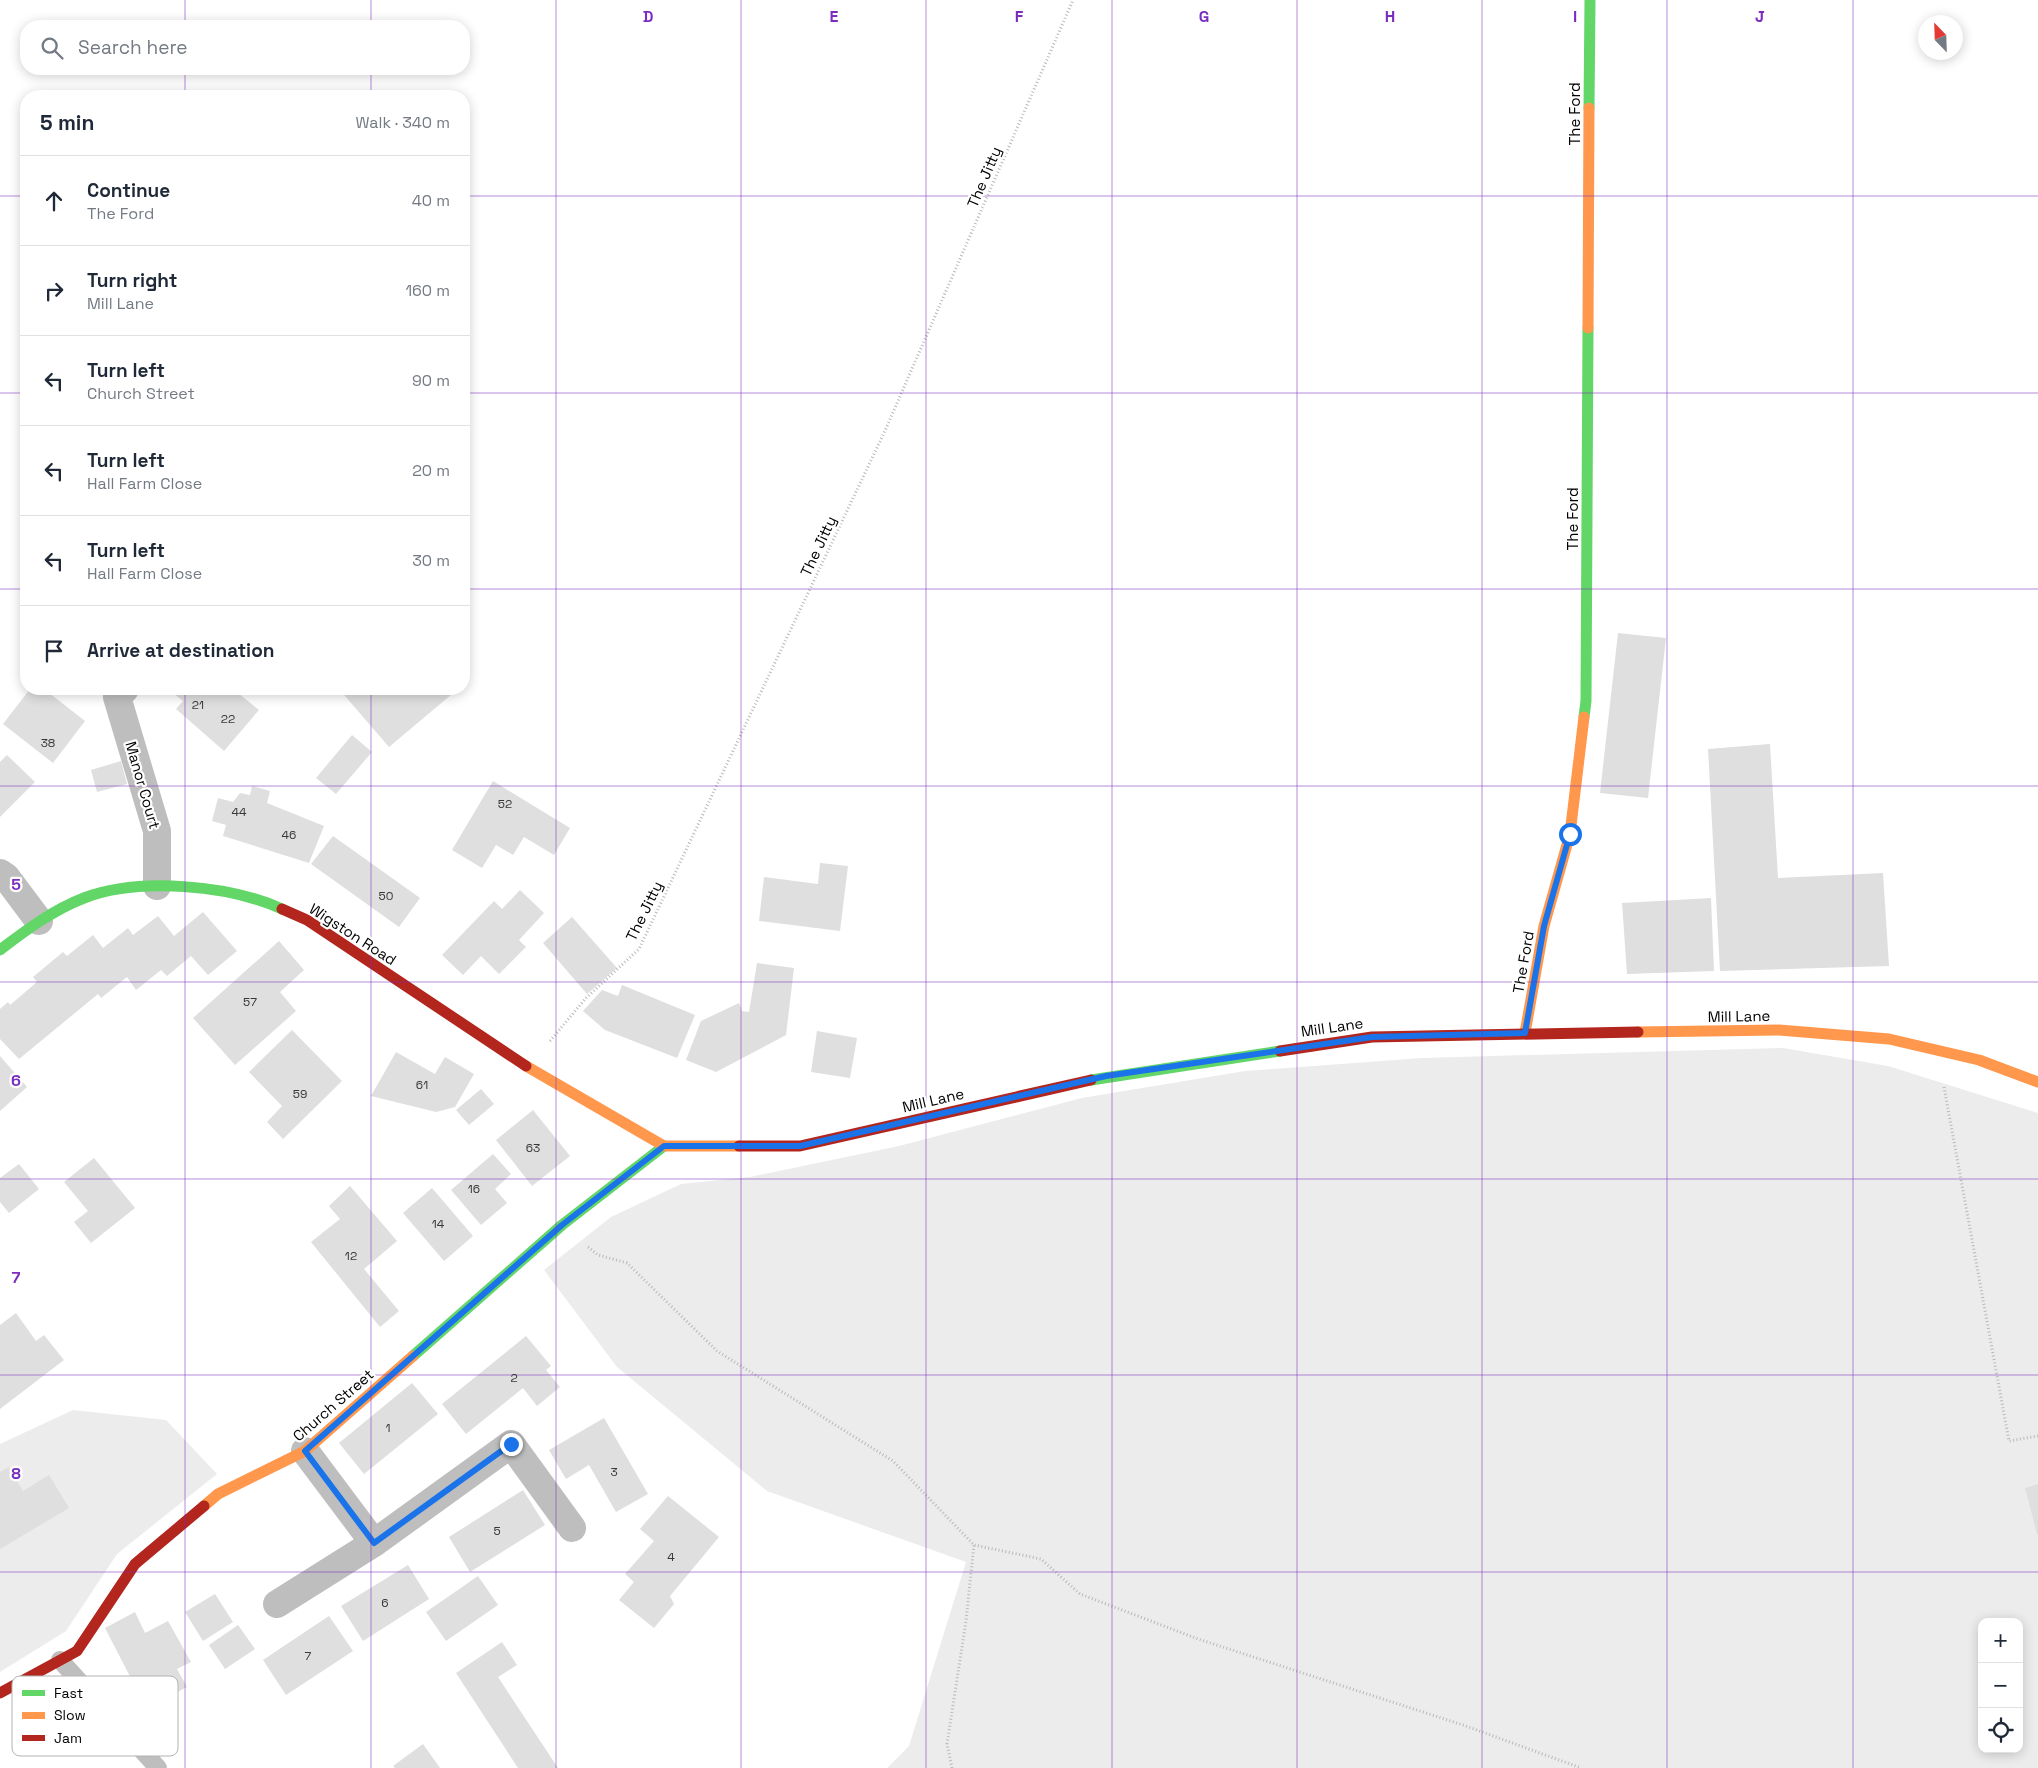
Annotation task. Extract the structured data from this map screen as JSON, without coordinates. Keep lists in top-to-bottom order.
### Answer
{
  "streets": {
    "street": [
      "The Ford",
      "Manor Court",
      "Wigston Road",
      "Mill Lane",
      "Church Street"
    ],
    "path": ["The Jitty"]
  },
  "crossings": [
    ["The Ford", "Mill Lane"],
    ["The Jitty", "Wigston Road"],
    ["Manor Court", "Wigston Road"],
    ["Wigston Road", "Mill Lane"],
    ["Wigston Road", "Church Street"],
    ["Mill Lane", "Church Street"]
  ],
  "house_numbers": [
    "21",
    "22",
    "38",
    "52",
    "44",
    "46",
    "50",
    "57",
    "61",
    "59",
    "63",
    "16",
    "14",
    "12",
    "2",
    "1",
    "3",
    "5",
    "4",
    "6",
    "7"
  ],
  "legend": ["Fast", "Slow", "Jam"],
  "north": "top left",
  "page": {
    "search": "Search here",
    "heading": ["5 min", "Walk · 340 m"],
    "list": [
      ["Continue", "The Ford", "40 m"],
      ["Turn right", "Mill Lane", "160 m"],
      ["Turn left", "Church Street", "90 m"],
      ["Turn left", "Hall Farm Close", "20 m"],
      ["Turn left", "Hall Farm Close", "30 m"],
      "Arrive at destination"
    ],
    "map_buttons": ["+", "−"]
  },
  "grid": {
    "columns": [
      "D",
      "E",
      "F",
      "G",
      "H",
      "I",
      "J"
    ],
    "rows": [
      "5",
      "6",
      "7",
      "8"
    ]
  }
}
